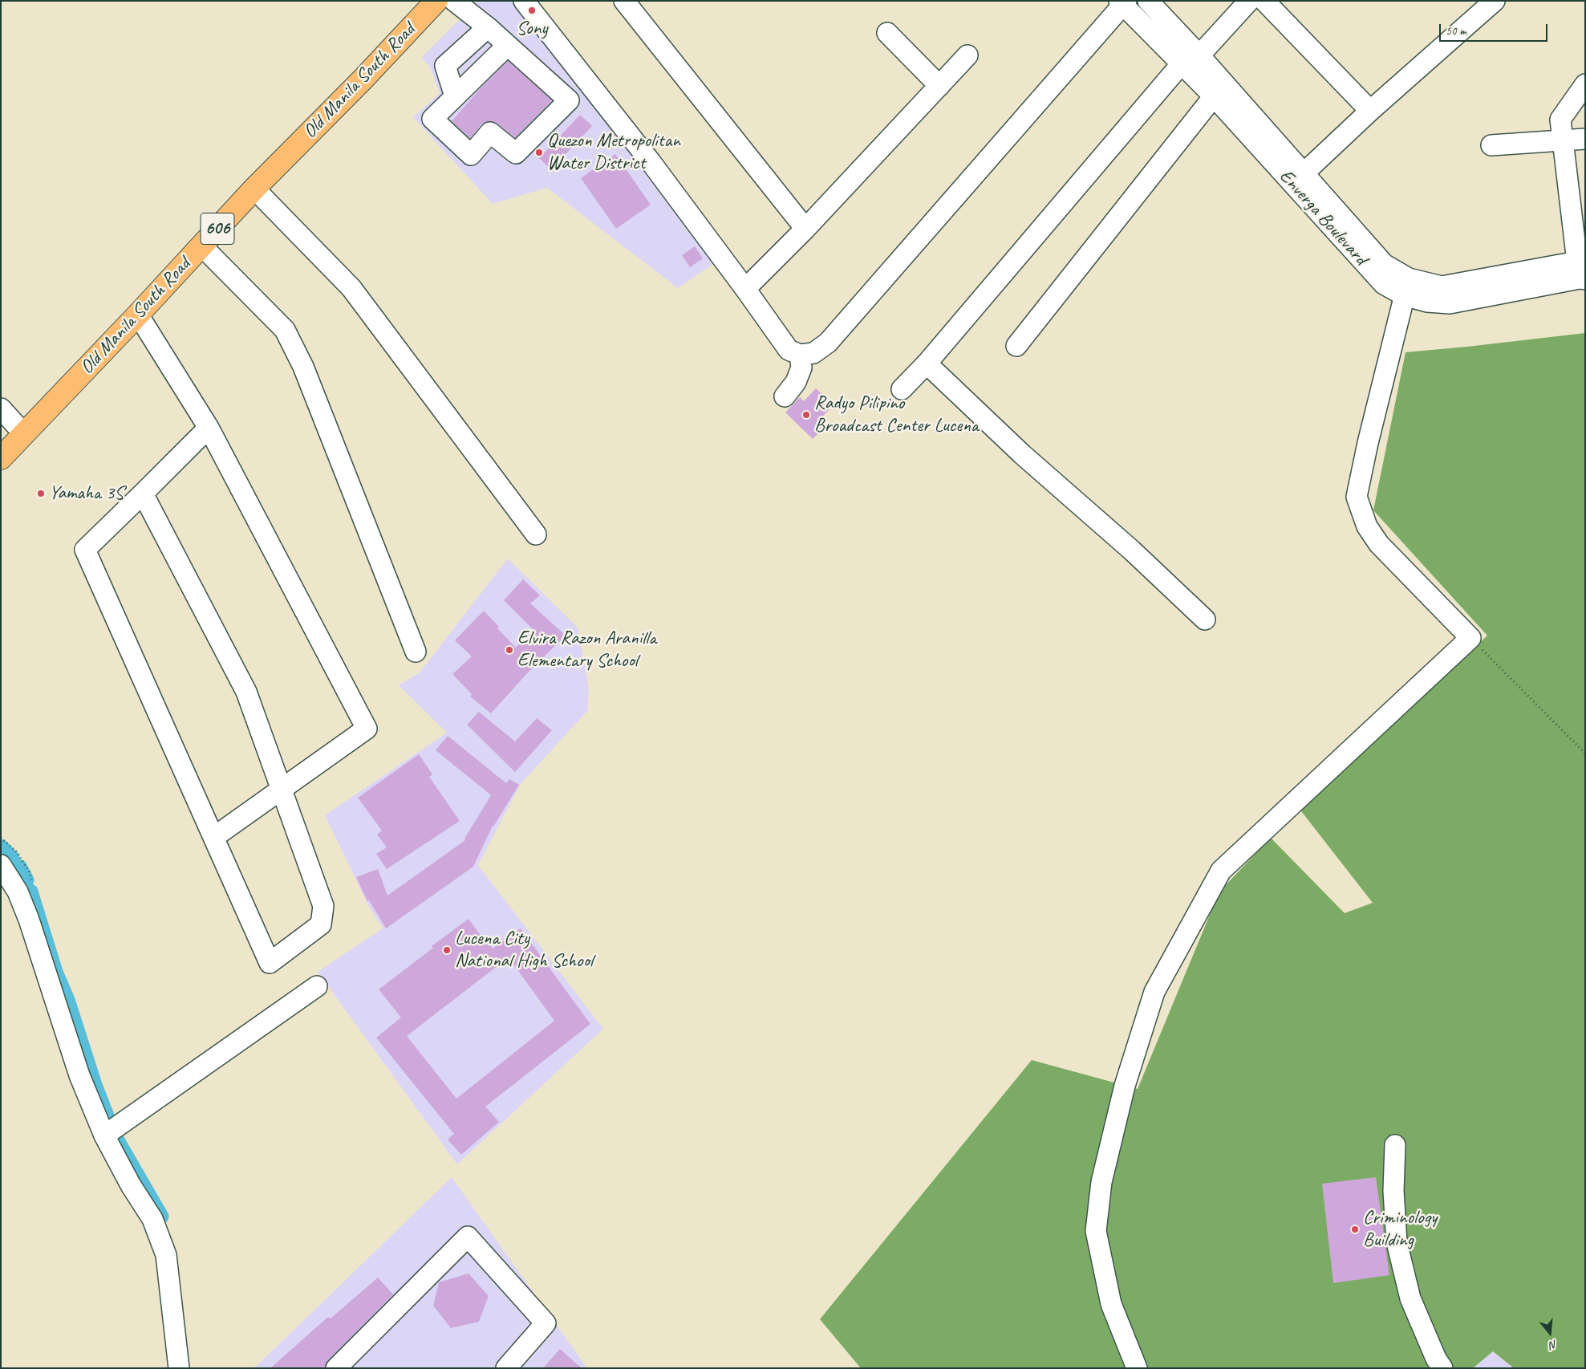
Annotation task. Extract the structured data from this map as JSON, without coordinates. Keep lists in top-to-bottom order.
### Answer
{
  "streets": {
    "main road": ["Old Manila South Road", "606"],
    "street": ["Enverga Boulevard"]
  },
  "places": [
    "Sony",
    "Quezon Metropolitan Water District",
    "Radyo Pilipino Broadcast Center Lucena",
    "Yamaha 3S",
    "Elvira Razon Aranilla Elementary School",
    "Lucena City National High School",
    "Criminology Building"
  ],
  "scale_bar": "50 m",
  "north": "bottom"
}
